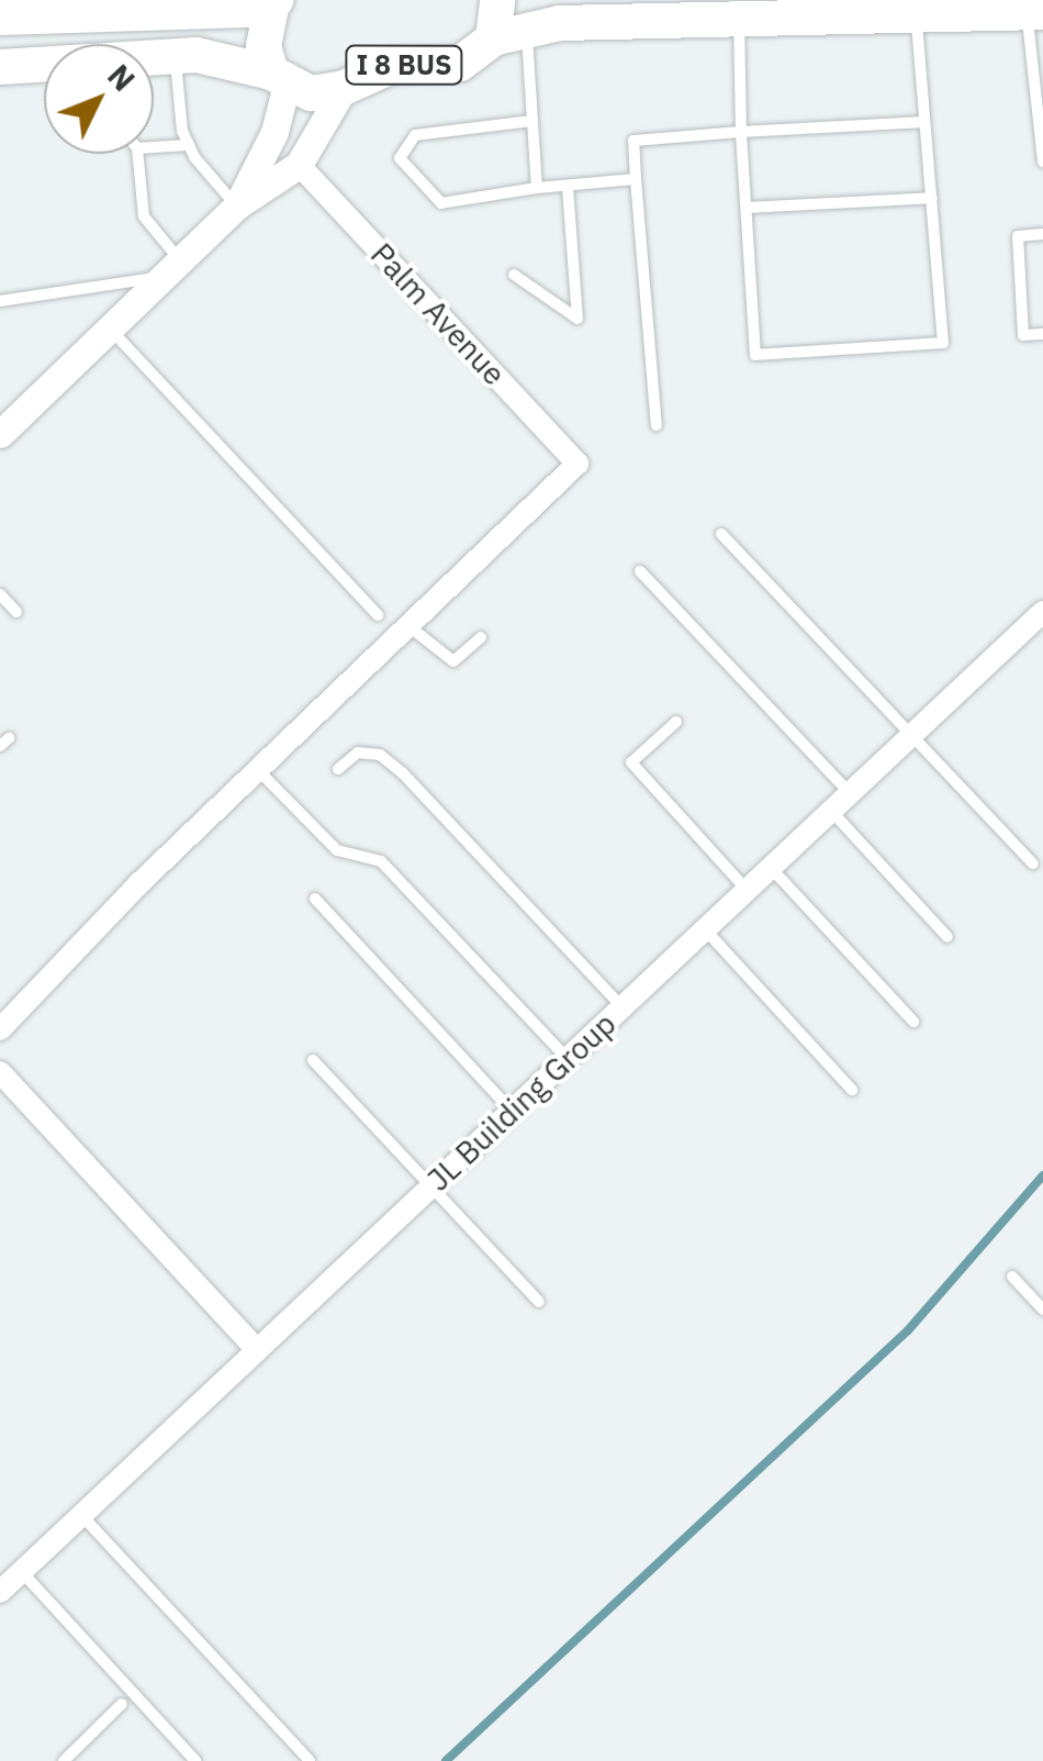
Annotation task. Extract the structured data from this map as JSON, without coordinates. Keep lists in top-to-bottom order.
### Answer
{
  "streets": {
    "main road": ["I 8 BUS"],
    "street": ["Palm Avenue", "JL Building Group"]
  },
  "north": "top right"
}
